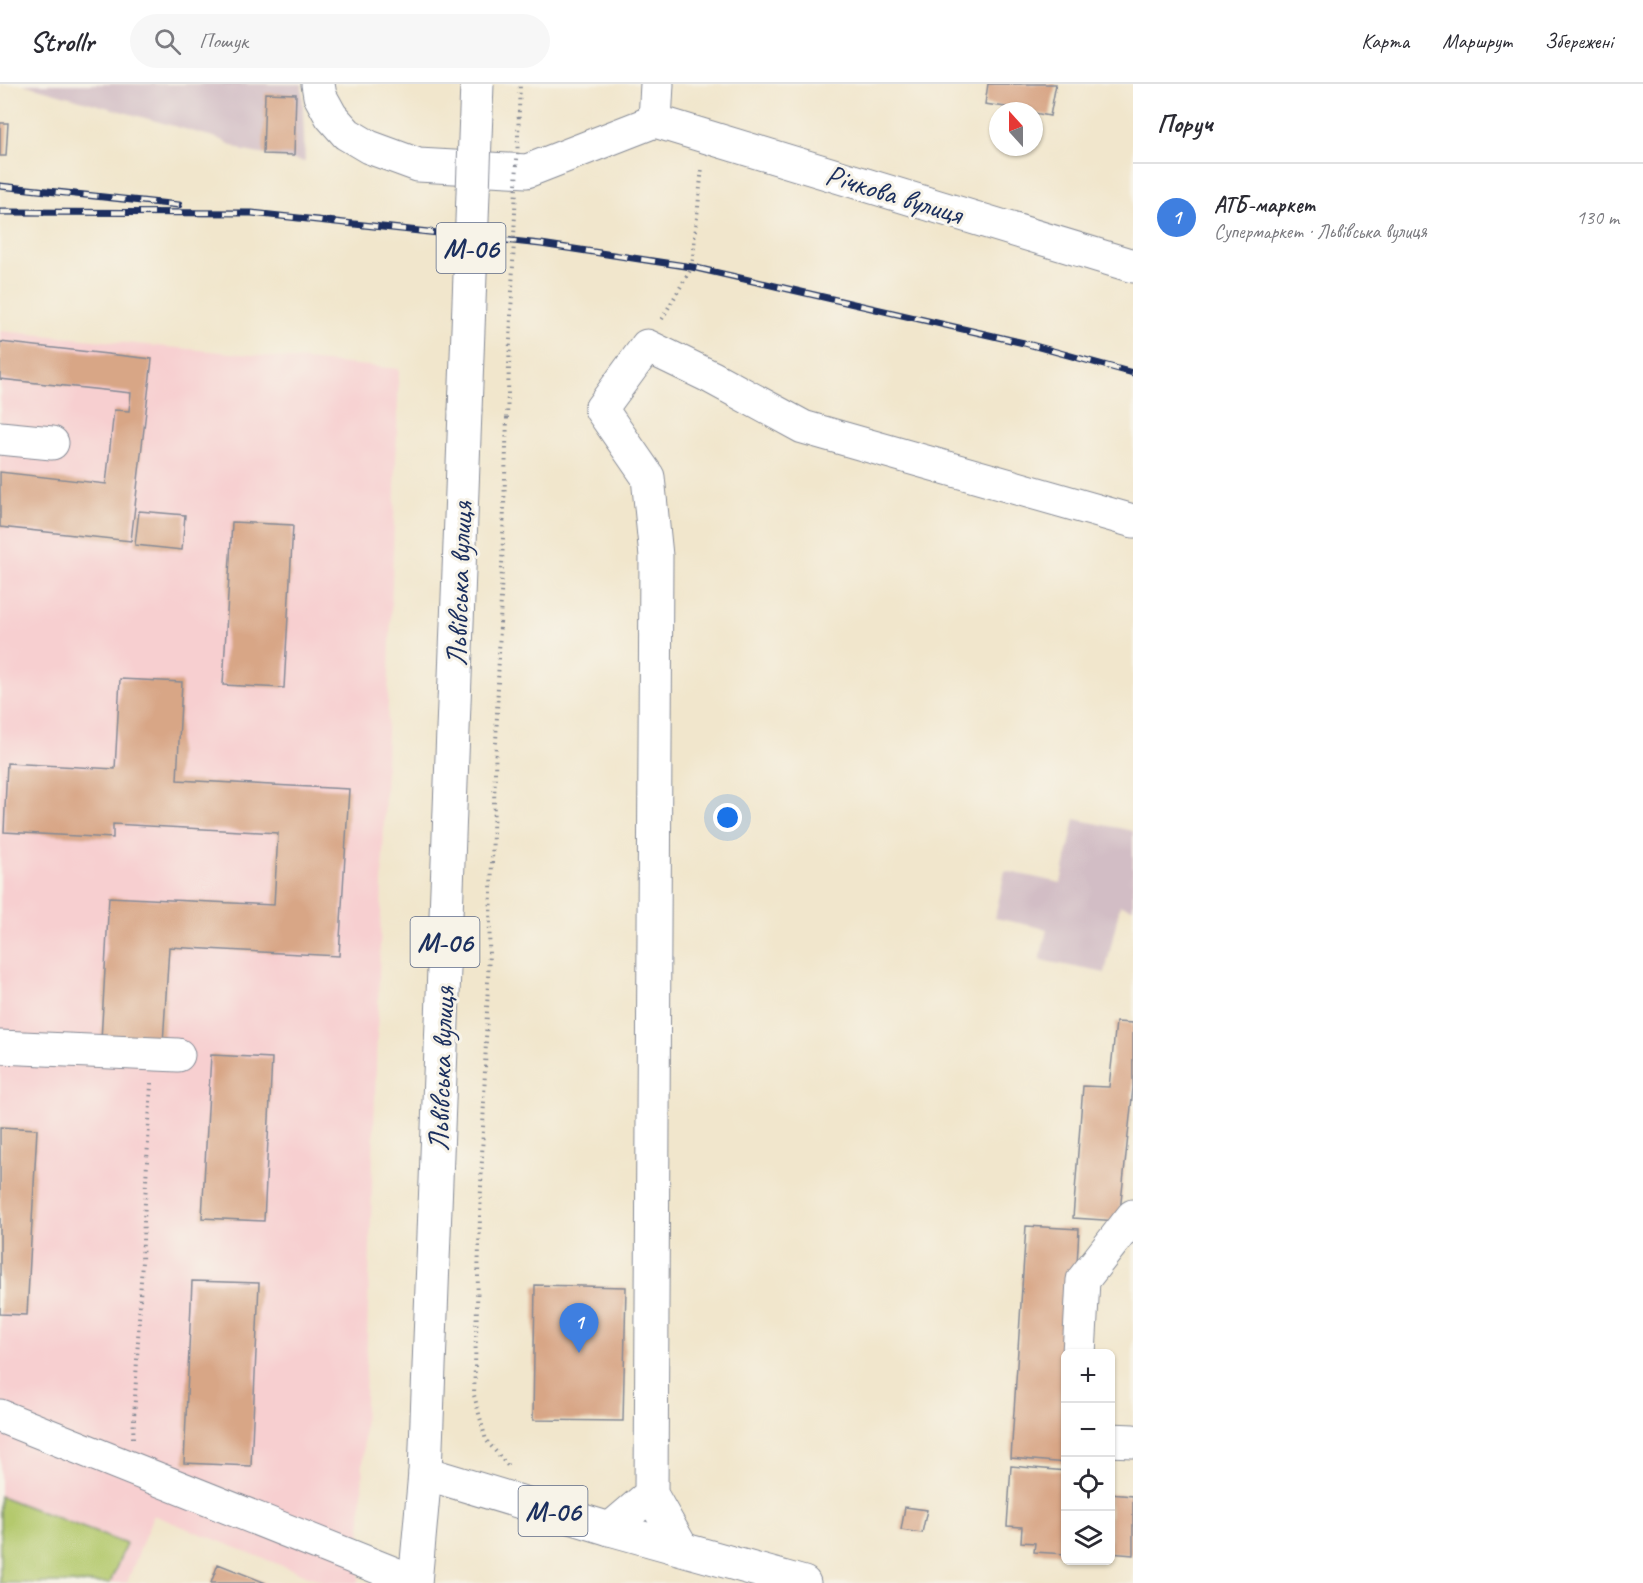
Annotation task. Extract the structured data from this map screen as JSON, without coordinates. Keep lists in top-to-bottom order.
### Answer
{
  "streets": {
    "main road": ["Річкова вулиця", "М-06", "Львівська вулиця"]
  },
  "crossings": [
    ["М-06", "Львівська вулиця"]
  ],
  "north": "top",
  "page": {
    "header": "Strollr",
    "search": "Пошук",
    "nav": ["Карта", "Маршрут", "Збережені"],
    "heading": "Поруч",
    "list": [
      {
        "mark": "1",
        "name": "АТБ-маркет",
        "note": "Супермаркет · Львівська вулиця",
        "value": "130 m"
      }
    ],
    "pins": "1",
    "map_buttons": ["+", "−"]
  }
}
